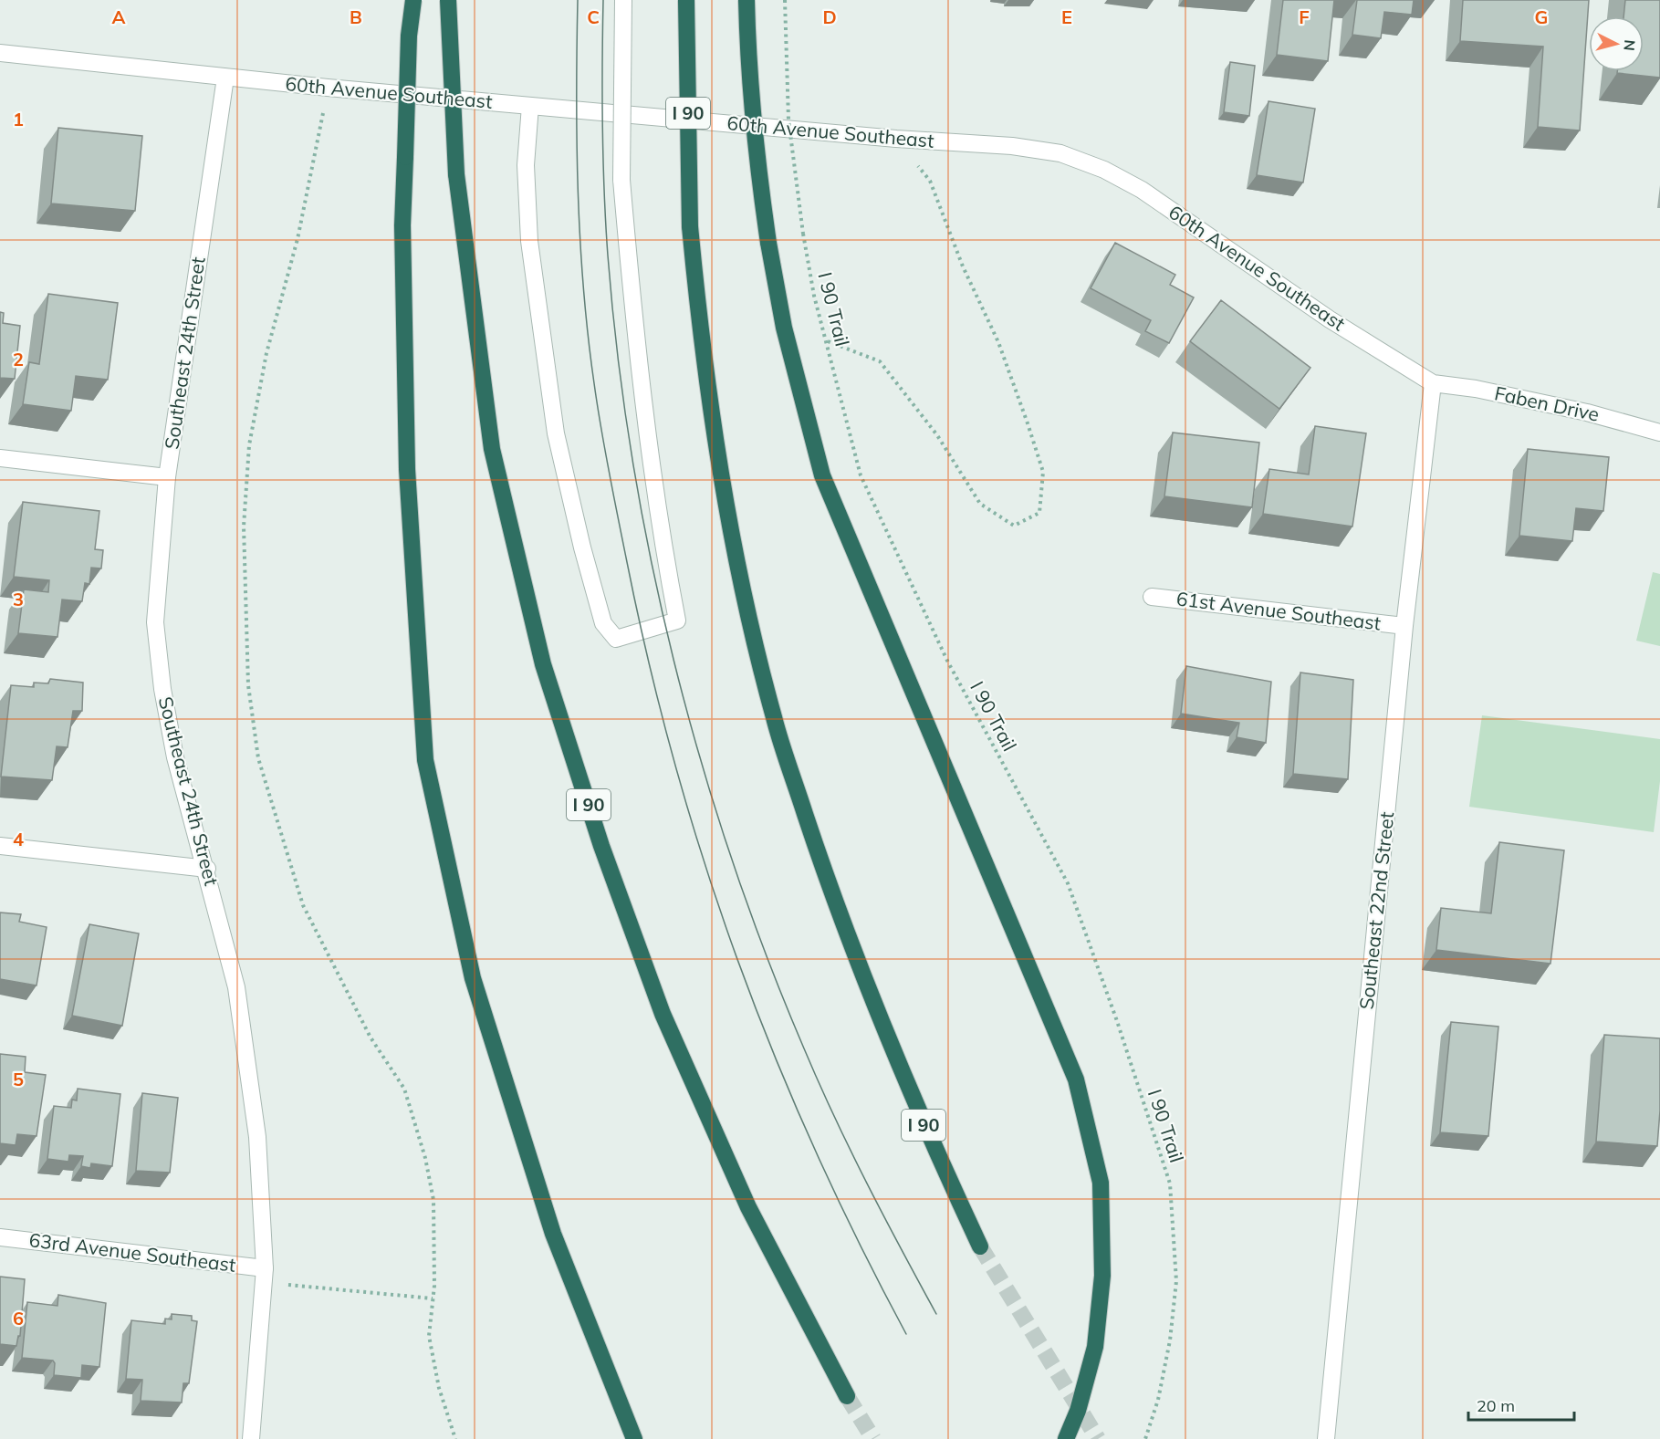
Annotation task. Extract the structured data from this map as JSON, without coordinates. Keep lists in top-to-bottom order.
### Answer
{
  "streets": {
    "highway": ["I 90"],
    "street": [
      "60th Avenue Southeast",
      "Southeast 24th Street",
      "Faben Drive",
      "61st Avenue Southeast",
      "Southeast 22nd Street",
      "63rd Avenue Southeast"
    ],
    "path": ["I 90 Trail"]
  },
  "crossings": [
    ["60th Avenue Southeast", "Southeast 24th Street"],
    ["60th Avenue Southeast", "Faben Drive"],
    ["60th Avenue Southeast", "Southeast 22nd Street"],
    ["Southeast 24th Street", "63rd Avenue Southeast"],
    ["Faben Drive", "Southeast 22nd Street"],
    ["61st Avenue Southeast", "Southeast 22nd Street"]
  ],
  "scale_bar": "20 m",
  "north": "right",
  "grid": {
    "columns": [
      "A",
      "B",
      "C",
      "D",
      "E",
      "F",
      "G"
    ],
    "rows": [
      "1",
      "2",
      "3",
      "4",
      "5",
      "6"
    ]
  }
}
